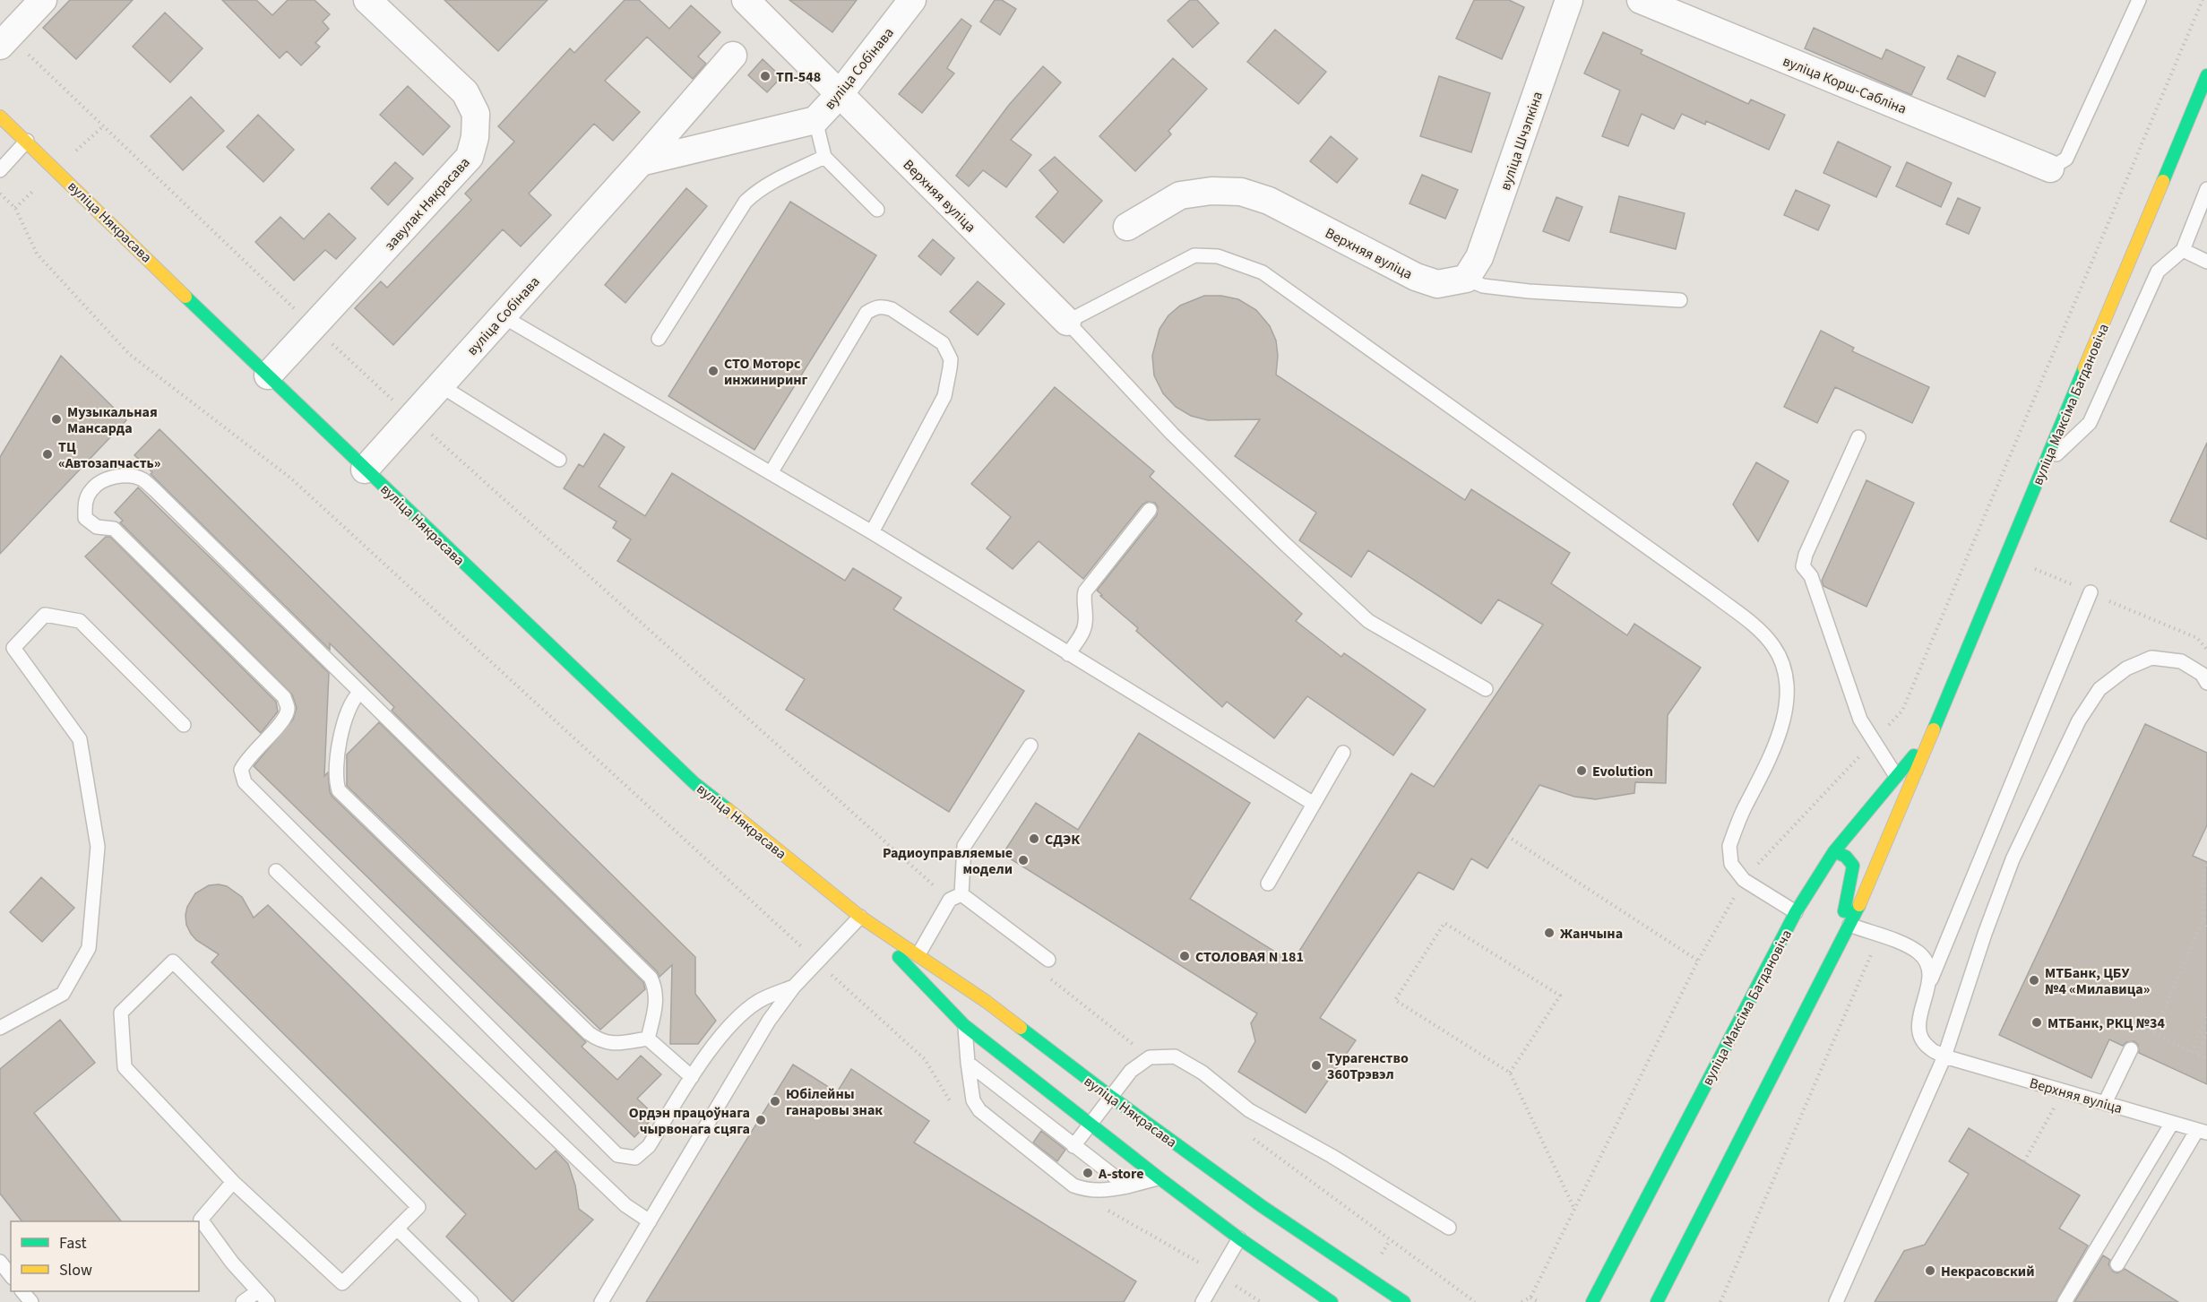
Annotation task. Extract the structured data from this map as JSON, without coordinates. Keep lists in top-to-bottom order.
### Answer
{
  "streets": {
    "main road": ["вуліца Някрасава", "вуліца Максіма Багдановіча"],
    "street": [
      "вуліца Собінава",
      "вуліца Корш-Сабліна",
      "вуліца Шчэпкіна",
      "Верхняя вуліца",
      "завулак Някрасава"
    ]
  },
  "crossings": [
    ["вуліца Собінава", "Верхняя вуліца"],
    ["вуліца Собінава", "вуліца Някрасава"],
    ["вуліца Шчэпкіна", "Верхняя вуліца"],
    ["завулак Някрасава", "вуліца Някрасава"]
  ],
  "places": [
    "ТП-548",
    "СТО Моторс инжиниринг",
    "Музыкальная Мансарда",
    "ТЦ «Автозапчасть»",
    "Evolution",
    "СДЭК",
    "Радиоуправляемые модели",
    "Жанчына",
    "СТОЛОВАЯ N 181",
    "МТБанк, ЦБУ №4 «Милавица»",
    "МТБанк, РКЦ №34",
    "Турагенство 360Трэвэл",
    "Юбілейны ганаровы знак",
    "Ордэн працоўнага чырвонага сцяга",
    "А-store",
    "Некрасовский"
  ],
  "legend": ["Fast", "Slow"]
}
